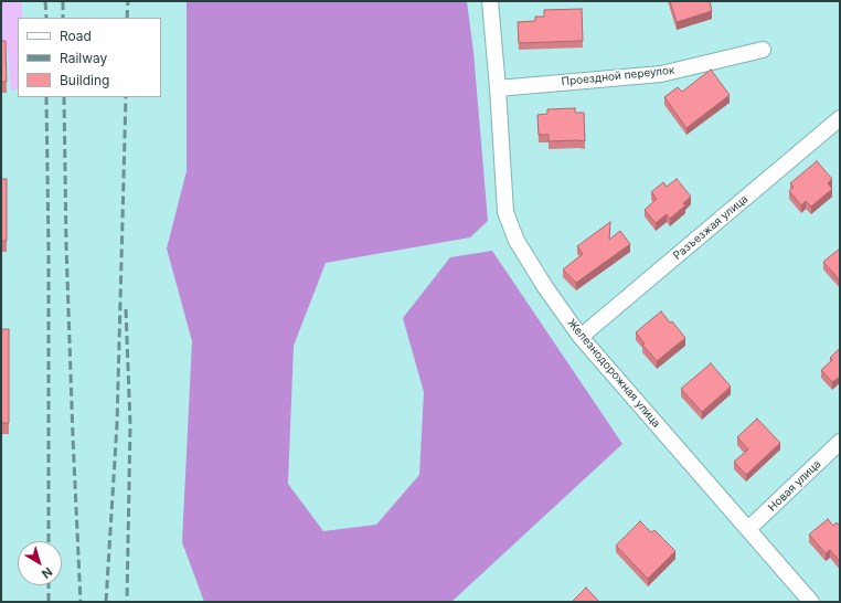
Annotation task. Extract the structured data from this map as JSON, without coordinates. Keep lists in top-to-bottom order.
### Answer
{
  "streets": {
    "street": [
      "Проездной переулок",
      "Разъезжая улица",
      "Железнодорожная улица",
      "Новая улица"
    ]
  },
  "crossings": [
    ["Проездной переулок", "Железнодорожная улица"],
    ["Разъезжая улица", "Железнодорожная улица"],
    ["Железнодорожная улица", "Новая улица"]
  ],
  "legend": ["Road", "Railway", "Building"],
  "north": "bottom right"
}
